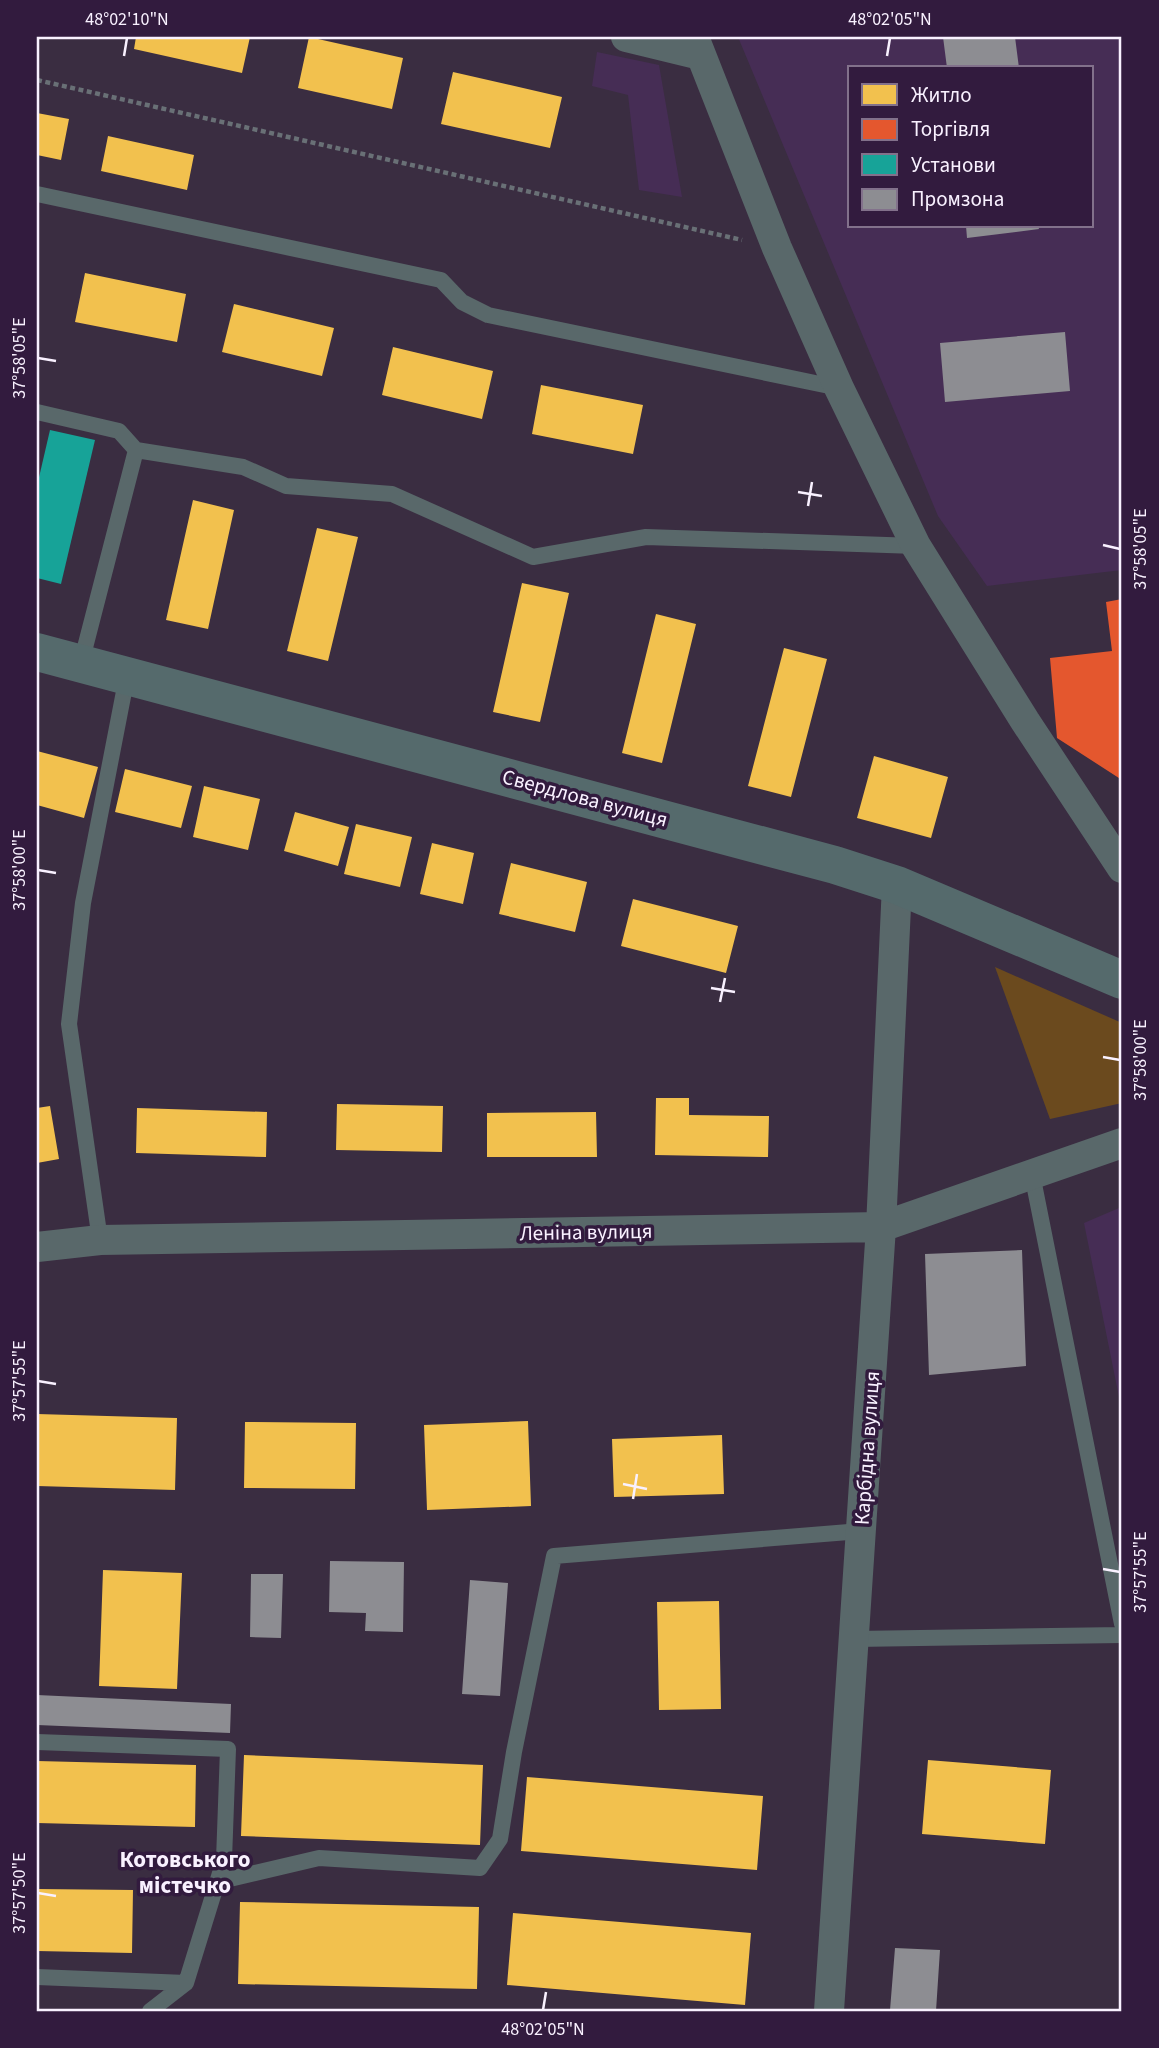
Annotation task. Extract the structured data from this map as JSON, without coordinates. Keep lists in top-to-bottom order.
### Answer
{
  "streets": {
    "street": ["Свердлова вулиця", "Леніна вулиця", "Карбідна вулиця"]
  },
  "crossings": [
    ["Свердлова вулиця", "Карбідна вулиця"],
    ["Леніна вулиця", "Карбідна вулиця"]
  ],
  "districts": ["Котовського містечко"],
  "legend": [
    "Житло",
    "Торгівля",
    "Установи",
    "Промзона"
  ],
  "coordinates": [
    "48°02'10\"N",
    "48°02'05\"N",
    "37°58'05\"E",
    "37°58'00\"E",
    "37°57'55\"E",
    "37°57'50\"E"
  ]
}
